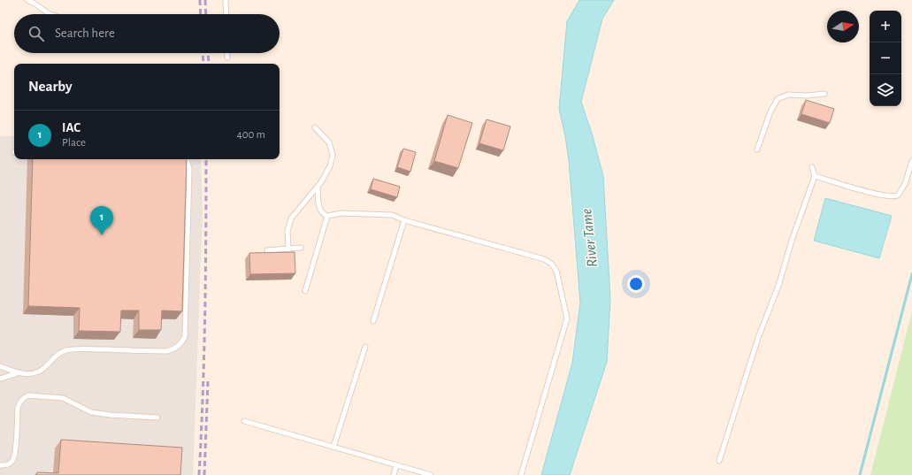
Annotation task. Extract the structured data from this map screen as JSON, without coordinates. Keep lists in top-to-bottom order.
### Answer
{
  "water": ["River Tame"],
  "north": "right",
  "page": {
    "map_buttons": ["+", "−"],
    "search": "Search here",
    "heading": "Nearby",
    "list": [
      {
        "mark": "1",
        "name": "IAC",
        "note": "Place",
        "value": "400 m"
      }
    ],
    "pins": "1"
  }
}
